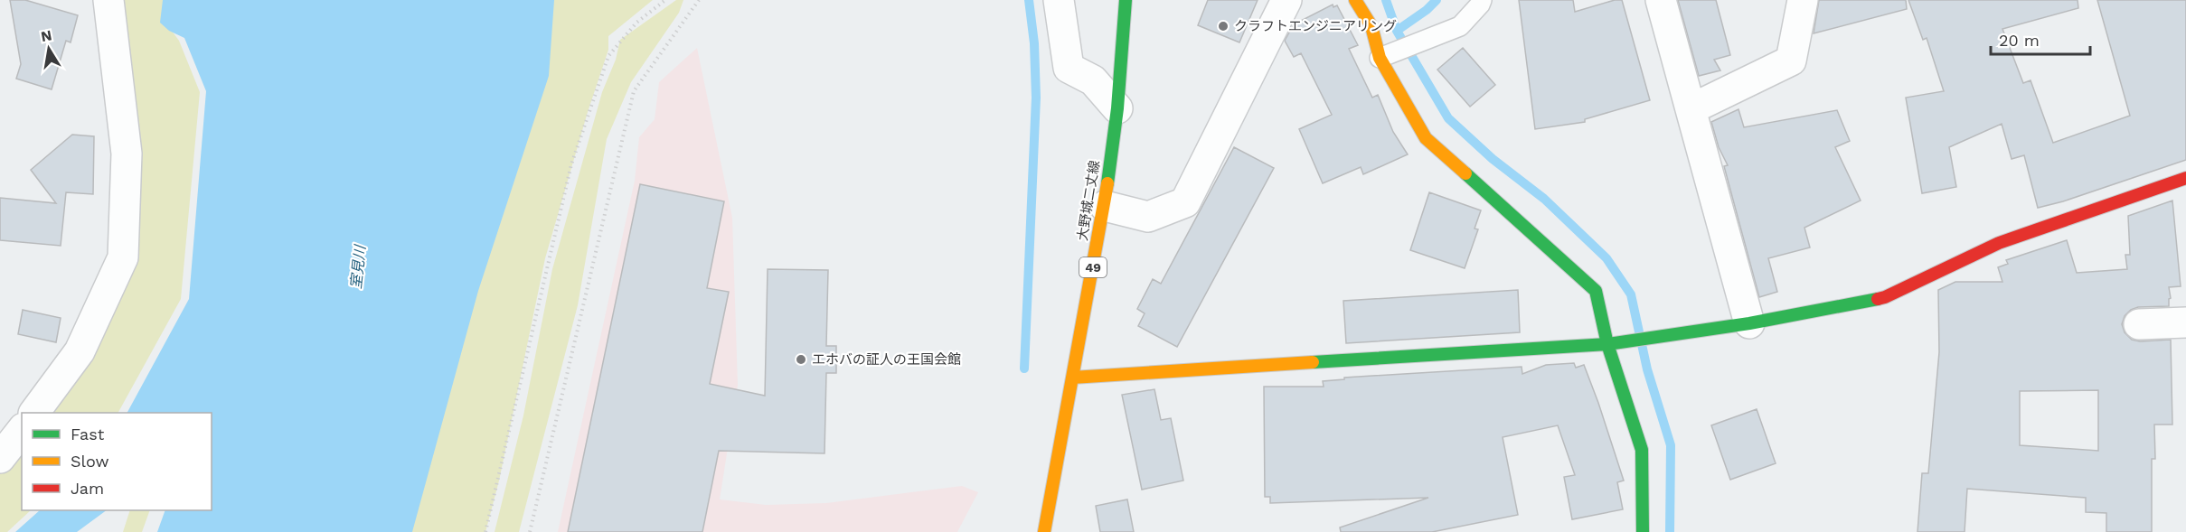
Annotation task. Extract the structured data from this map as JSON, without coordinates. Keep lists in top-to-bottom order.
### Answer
{
  "streets": {
    "street": ["大野城二丈線", "49"]
  },
  "water": ["室見川"],
  "places": ["クラフトエンジニアリング", "エホバの証人の王国会館"],
  "legend": ["Fast", "Slow", "Jam"],
  "scale_bar": "20 m",
  "north": "top"
}
